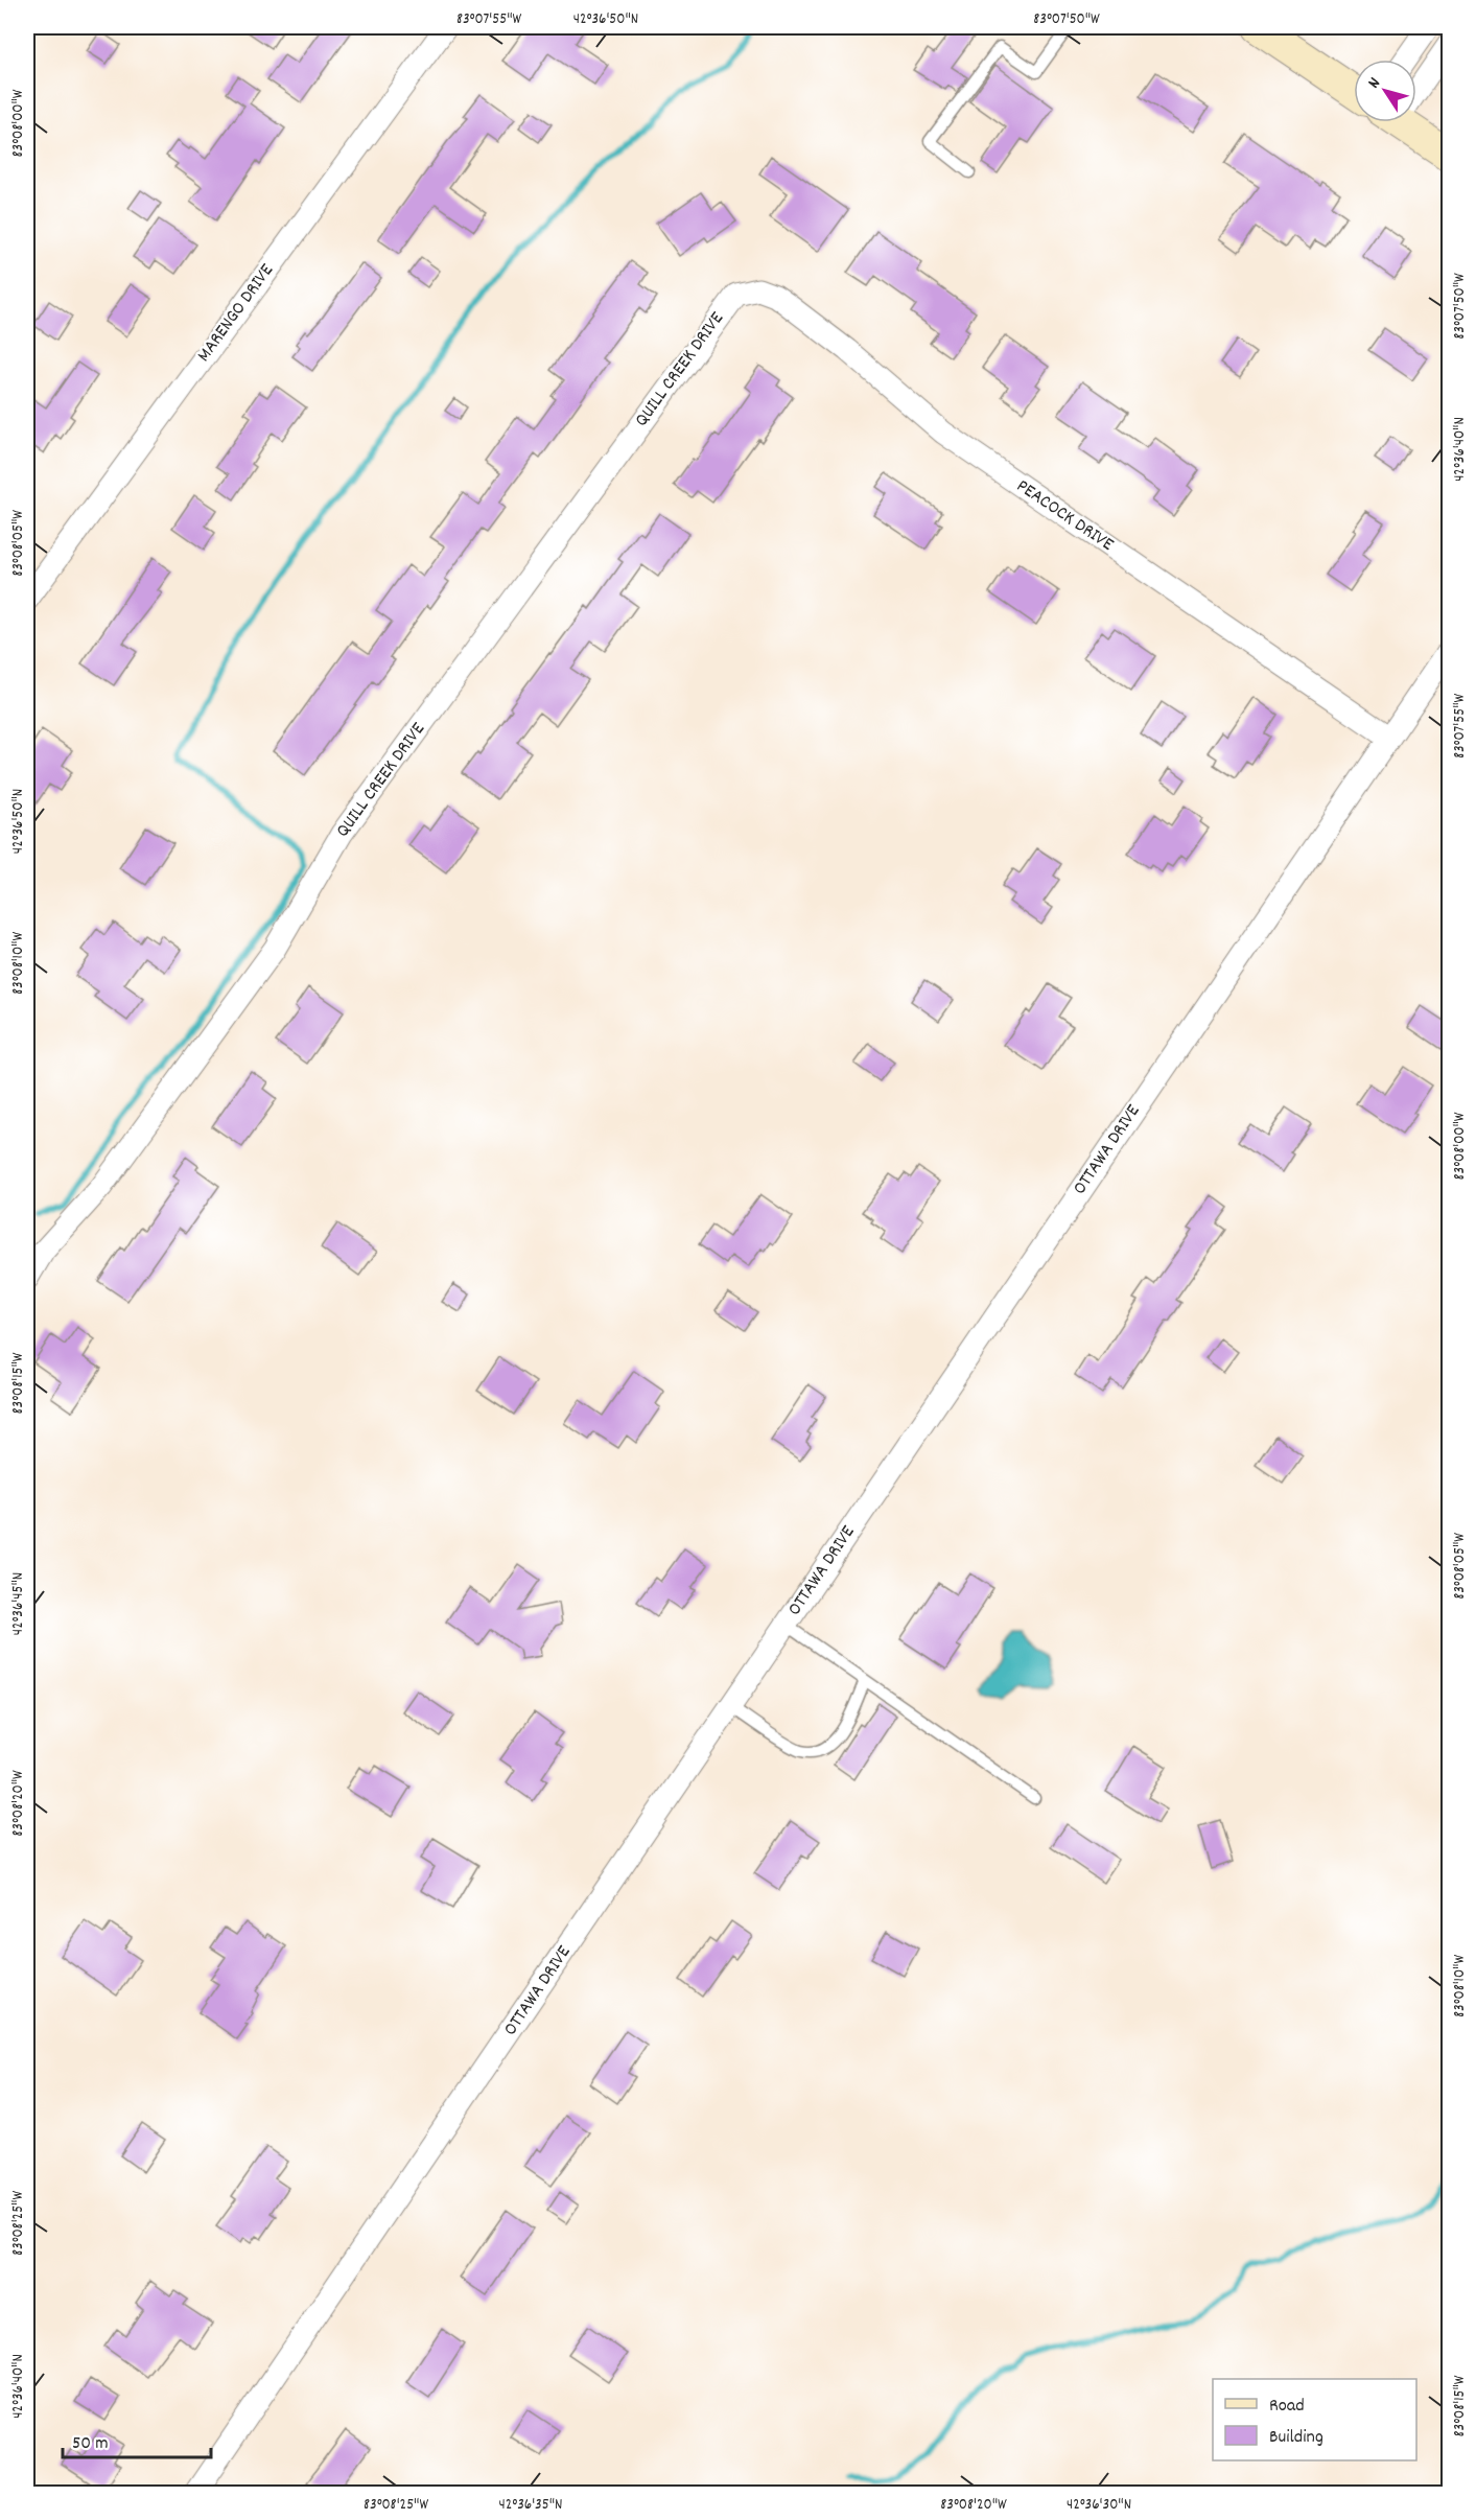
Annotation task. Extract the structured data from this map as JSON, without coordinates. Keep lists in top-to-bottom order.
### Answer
{
  "streets": {
    "street": [
      "MARENGO DRIVE",
      "QUILL CREEK DRIVE",
      "PEACOCK DRIVE",
      "OTTAWA DRIVE"
    ]
  },
  "crossings": [
    ["QUILL CREEK DRIVE", "PEACOCK DRIVE"],
    ["PEACOCK DRIVE", "OTTAWA DRIVE"]
  ],
  "legend": ["Road", "Building"],
  "scale_bar": "50 m",
  "north": "top left",
  "coordinates": [
    "83°07'55\"W",
    "42°36'50\"N",
    "83°07'50\"W",
    "83°08'00\"W",
    "42°36'40\"N",
    "83°08'05\"W",
    "83°08'10\"W",
    "83°08'15\"W",
    "42°36'45\"N",
    "83°08'20\"W",
    "83°08'25\"W",
    "42°36'35\"N",
    "42°36'30\"N"
  ]
}
